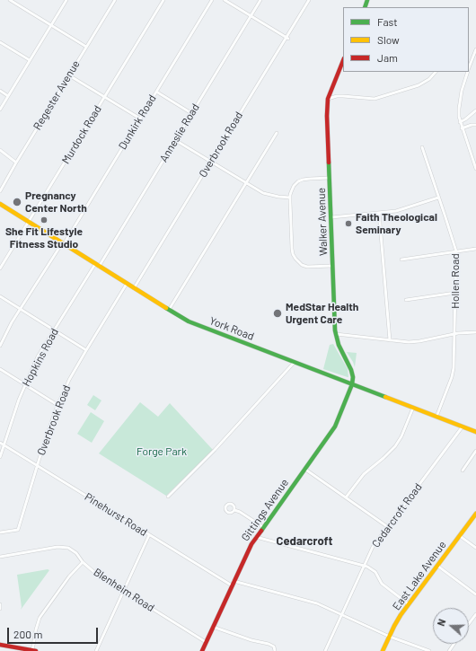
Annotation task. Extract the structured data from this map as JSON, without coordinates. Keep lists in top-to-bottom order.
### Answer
{
  "streets": {
    "street": [
      "Regester Avenue",
      "Dunkirk Road",
      "Anneslie Road",
      "Murdock Road",
      "Overbrook Road",
      "Walker Avenue",
      "Hollen Road",
      "York Road",
      "Hopkins Road",
      "Gittings Avenue",
      "Pinehurst Road",
      "Cedarcroft Road",
      "East Lake Avenue",
      "Blenheim Road"
    ]
  },
  "crossings": [
    ["Dunkirk Road", "York Road"],
    ["Anneslie Road", "York Road"],
    ["Anneslie Road", "Hopkins Road"],
    ["Murdock Road", "York Road"],
    ["Overbrook Road", "York Road"],
    ["Overbrook Road", "Pinehurst Road"],
    ["Walker Avenue", "York Road"],
    ["Walker Avenue", "Gittings Avenue"],
    ["Hollen Road", "York Road"],
    ["York Road", "Hopkins Road"],
    ["York Road", "Gittings Avenue"],
    ["York Road", "Cedarcroft Road"],
    ["Hopkins Road", "Pinehurst Road"],
    ["Gittings Avenue", "Pinehurst Road"],
    ["Gittings Avenue", "Blenheim Road"],
    ["Pinehurst Road", "Cedarcroft Road"],
    ["Pinehurst Road", "East Lake Avenue"]
  ],
  "districts": ["Cedarcroft"],
  "parks": ["Forge Park"],
  "places": [
    "Pregnancy Center North",
    "She Fit Lifestyle Fitness Studio",
    "Faith Theological Seminary",
    "MedStar Health Urgent Care"
  ],
  "legend": ["Fast", "Slow", "Jam"],
  "scale_bar": "200 m",
  "north": "left"
}
